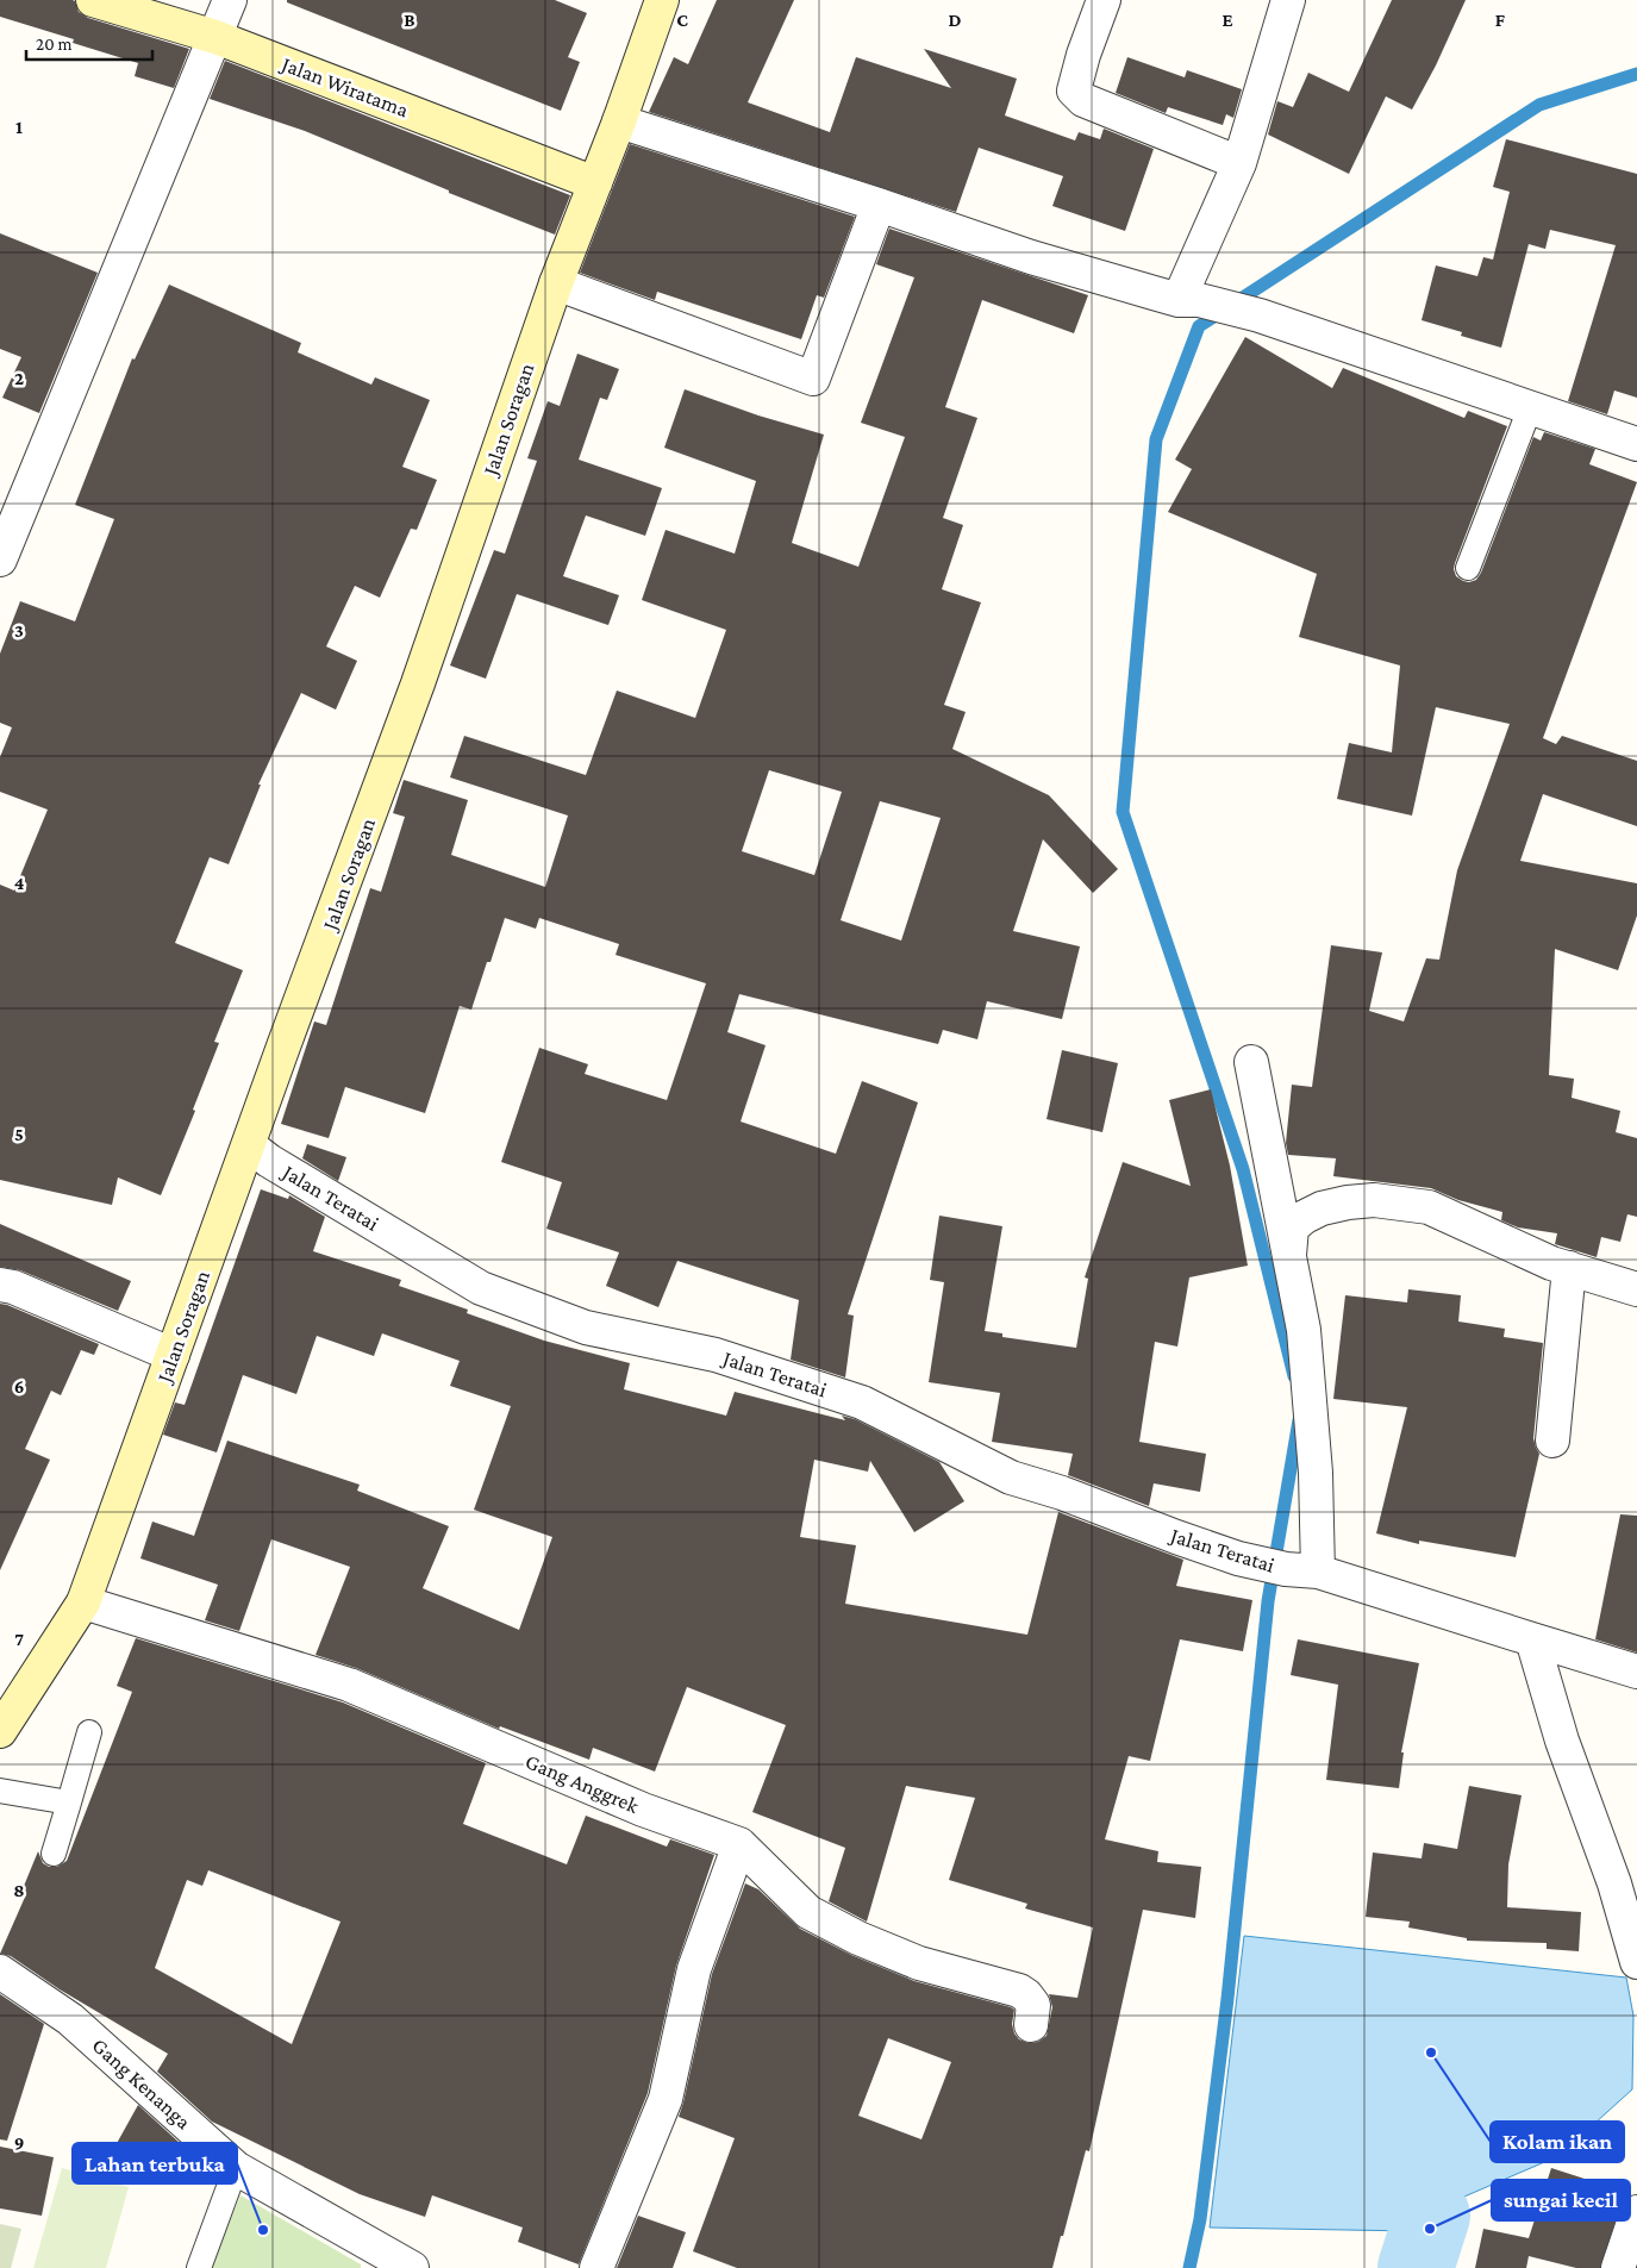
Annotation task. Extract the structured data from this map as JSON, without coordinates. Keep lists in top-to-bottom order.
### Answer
{
  "streets": {
    "street": [
      "Jalan Wiratama",
      "Jalan Soragan",
      "Jalan Teratai",
      "Gang Anggrek",
      "Gang Kenanga"
    ]
  },
  "crossings": [
    ["Jalan Wiratama", "Jalan Soragan"],
    ["Jalan Soragan", "Jalan Teratai"],
    ["Jalan Soragan", "Gang Anggrek"]
  ],
  "places": ["Kolam ikan", "sungai kecil", "Lahan terbuka"],
  "scale_bar": "20 m",
  "grid": {
    "columns": [
      "B",
      "C",
      "D",
      "E",
      "F"
    ],
    "rows": [
      "1",
      "2",
      "3",
      "4",
      "5",
      "6",
      "7",
      "8",
      "9"
    ]
  }
}
